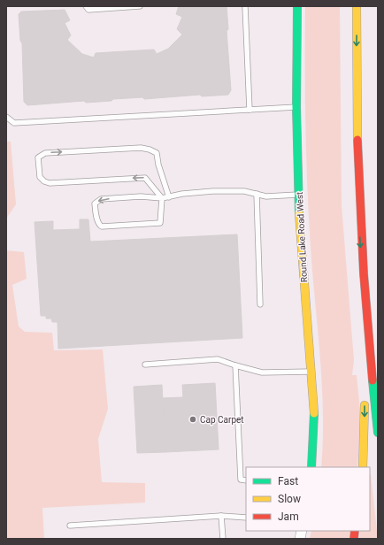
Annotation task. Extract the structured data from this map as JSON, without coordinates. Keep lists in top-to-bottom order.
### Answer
{
  "streets": {
    "main road": ["Round Lake Road West"]
  },
  "places": ["Cap Carpet"],
  "legend": ["Fast", "Slow", "Jam"]
}
